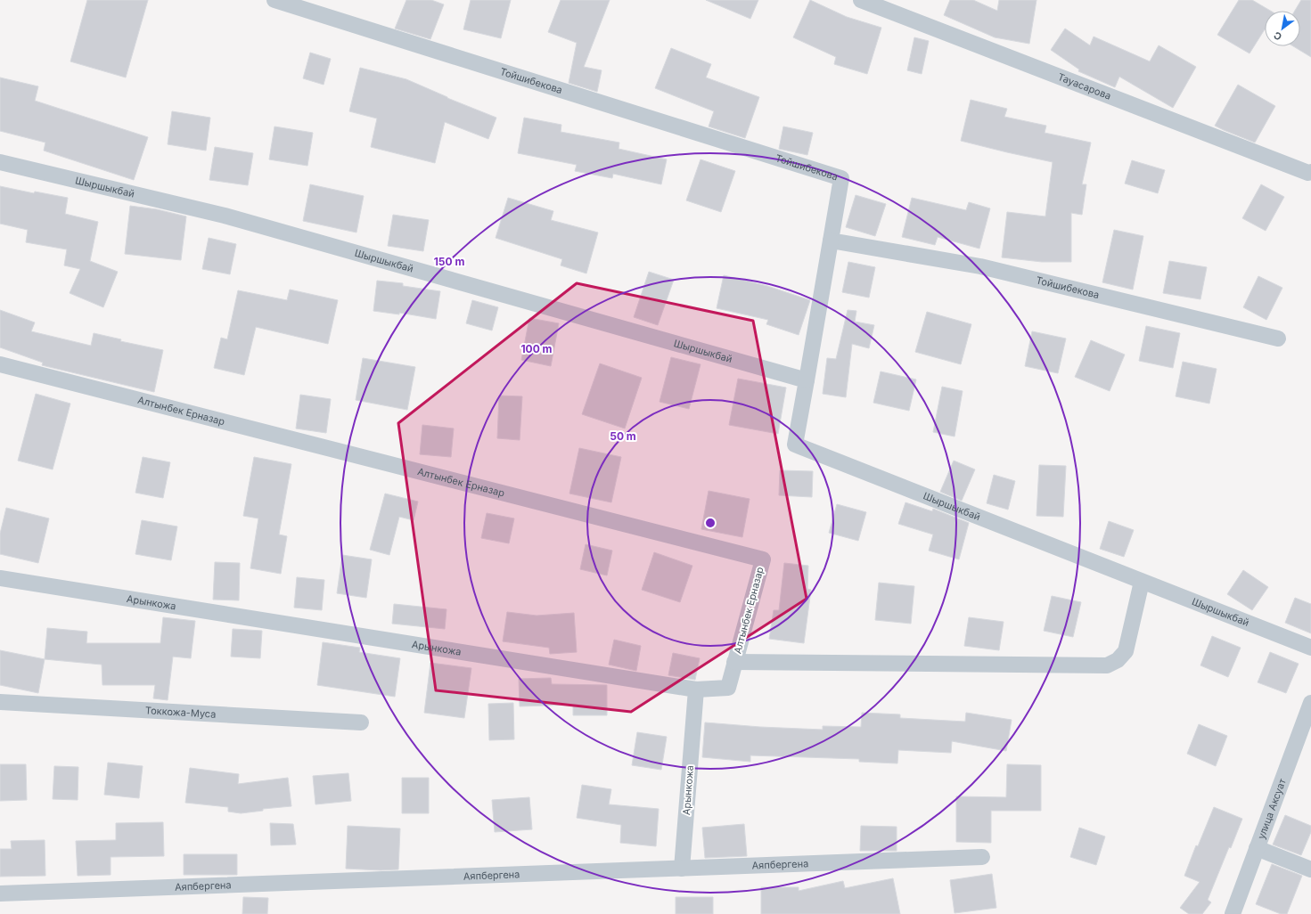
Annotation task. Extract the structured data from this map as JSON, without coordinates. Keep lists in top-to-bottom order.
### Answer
{
  "streets": {
    "street": [
      "Тойшибекова",
      "Тауасарова",
      "Шыршыкбай",
      "Алтынбек Ерназар",
      "Арынкожа",
      "Токкожа-Муса",
      "улица Аксуат",
      "Аяпбергена"
    ]
  },
  "crossings": [
    ["Алтынбек Ерназар", "Арынкожа"],
    ["Арынкожа", "Аяпбергена"]
  ],
  "north": "bottom left",
  "rings": ["150 m", "100 m", "50 m"]
}
